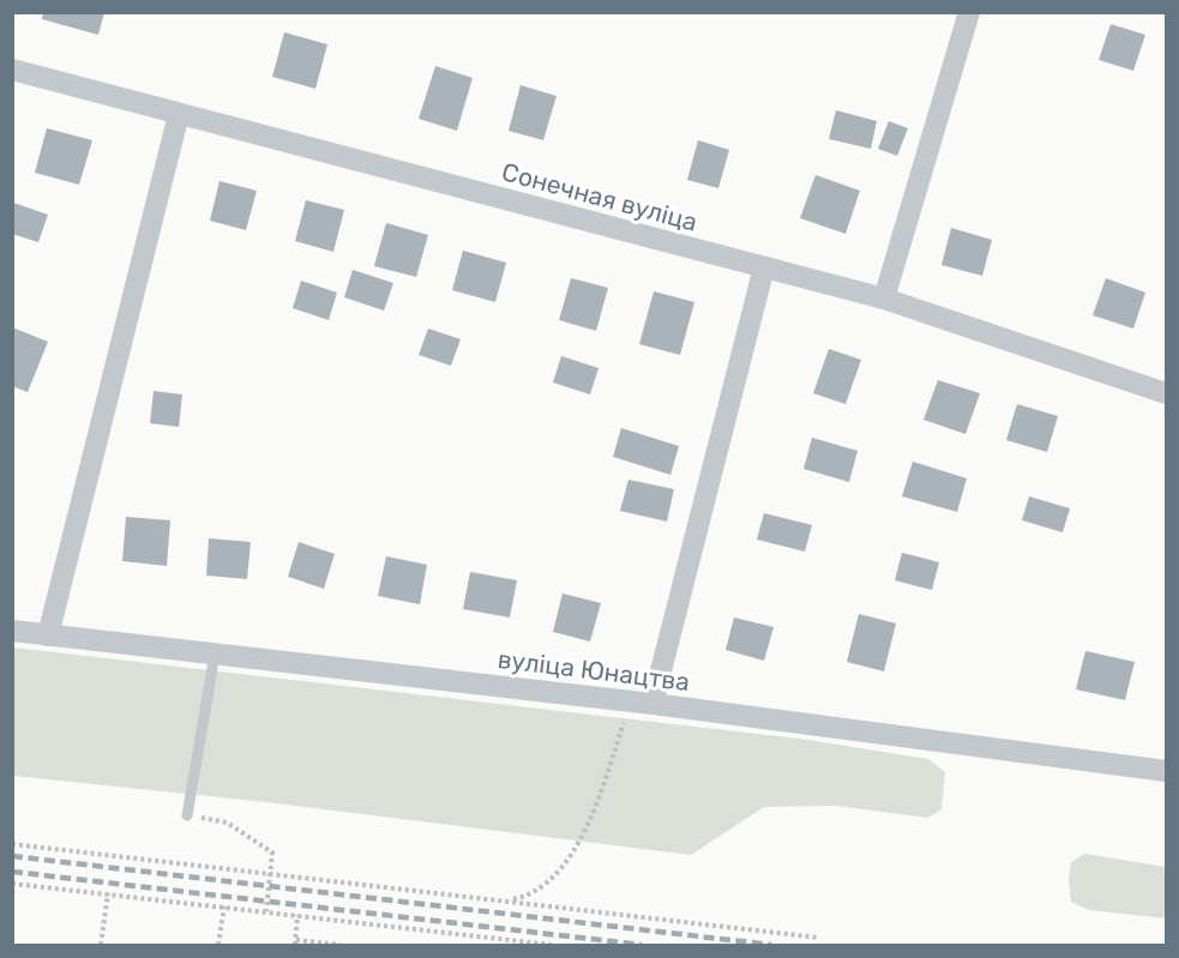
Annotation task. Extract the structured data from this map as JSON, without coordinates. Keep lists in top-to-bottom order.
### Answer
{
  "streets": {
    "street": ["Сонечная вуліца", "вуліца Юнацтва"]
  }
}
